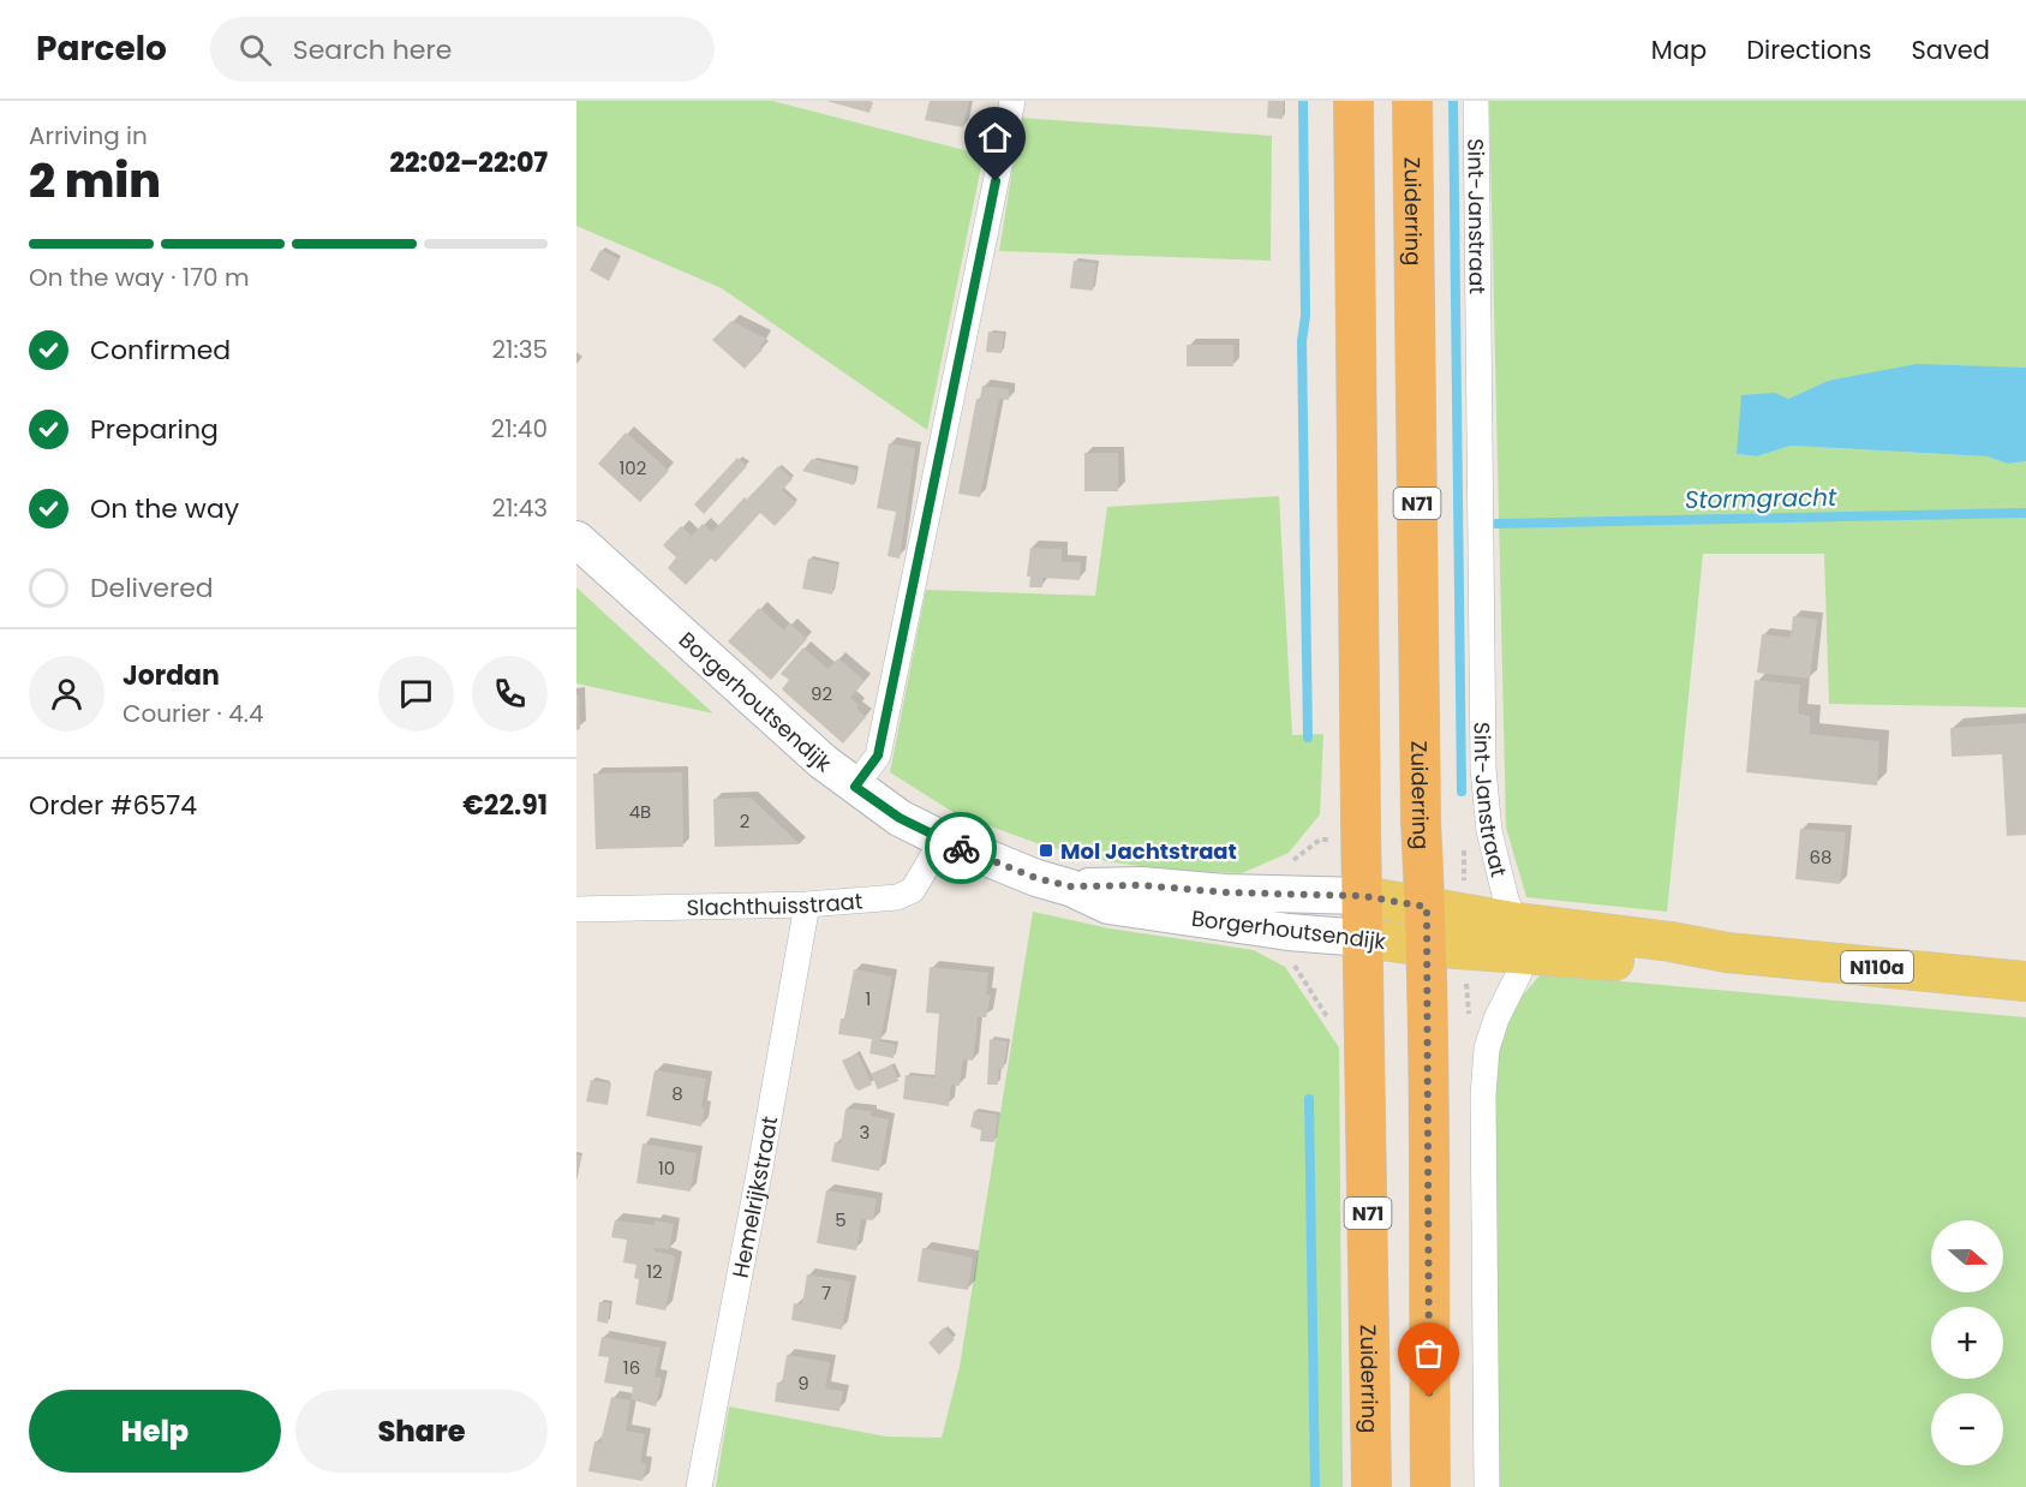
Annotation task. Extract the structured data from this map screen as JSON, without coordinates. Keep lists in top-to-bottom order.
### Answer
{
  "streets": {
    "highway": ["Zuiderring", "N71"],
    "main road": ["Borgerhoutsendijk", "N110a"],
    "street": ["Sint-Janstraat", "Slachthuisstraat", "Hemelrijkstraat"]
  },
  "crossings": [
    ["Zuiderring", "Borgerhoutsendijk"],
    ["Sint-Janstraat", "Borgerhoutsendijk"],
    ["Borgerhoutsendijk", "Slachthuisstraat"],
    ["Slachthuisstraat", "Hemelrijkstraat"]
  ],
  "water": ["Stormgracht"],
  "places": {
    "transit": ["Mol Jachtstraat"]
  },
  "house_numbers": [
    "102",
    "92",
    "4B",
    "2",
    "68",
    "1",
    "8",
    "3",
    "10",
    "5",
    "12",
    "7",
    "16",
    "9"
  ],
  "north": "right",
  "page": {
    "header": "Parcelo",
    "search": "Search here",
    "nav": ["Map", "Directions", "Saved"],
    "heading": ["2 min", "Arriving in", "22:02–22:07"],
    "panel": [
      "Jordan",
      "Courier · 4.4",
      "Order #6574",
      "€22.91"
    ],
    "bar": "On the way · 170 m",
    "list": [
      ["Confirmed", "21:35"],
      ["Preparing", "21:40"],
      ["On the way", "21:43"],
      "Delivered"
    ],
    "map_buttons": ["+", "−"],
    "buttons": ["Help", "Share"]
  }
}
